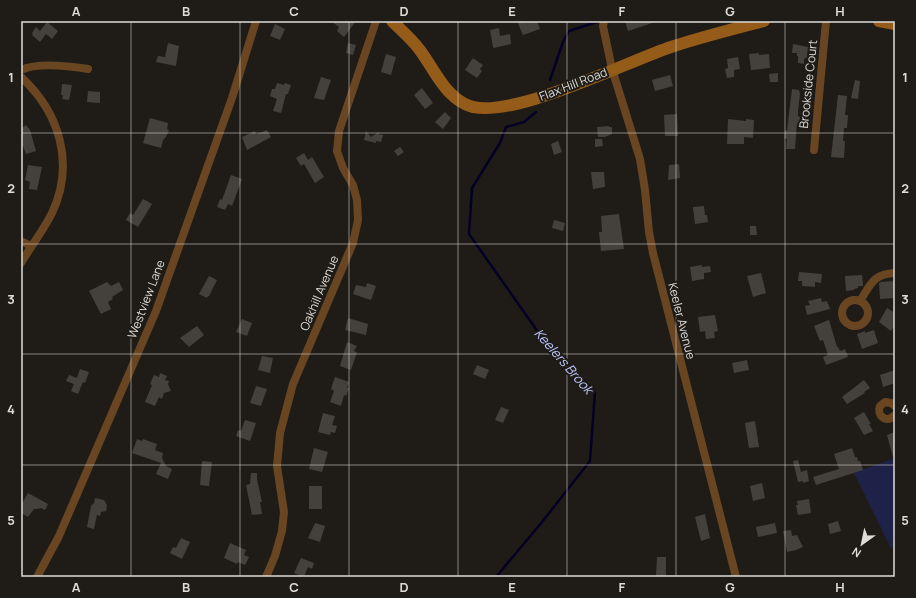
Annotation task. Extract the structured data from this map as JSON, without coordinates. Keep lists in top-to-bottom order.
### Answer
{
  "streets": {
    "main road": ["Flax Hill Road"],
    "street": [
      "Brookside Court",
      "Oakhill Avenue",
      "Westview Lane",
      "Keeler Avenue"
    ]
  },
  "crossings": [
    ["Flax Hill Road", "Keeler Avenue"]
  ],
  "water": ["Keelers Brook"],
  "north": "bottom left",
  "grid": {
    "columns": [
      "A",
      "B",
      "C",
      "D",
      "E",
      "F",
      "G",
      "H"
    ],
    "rows": [
      "1",
      "2",
      "3",
      "4",
      "5"
    ]
  }
}
